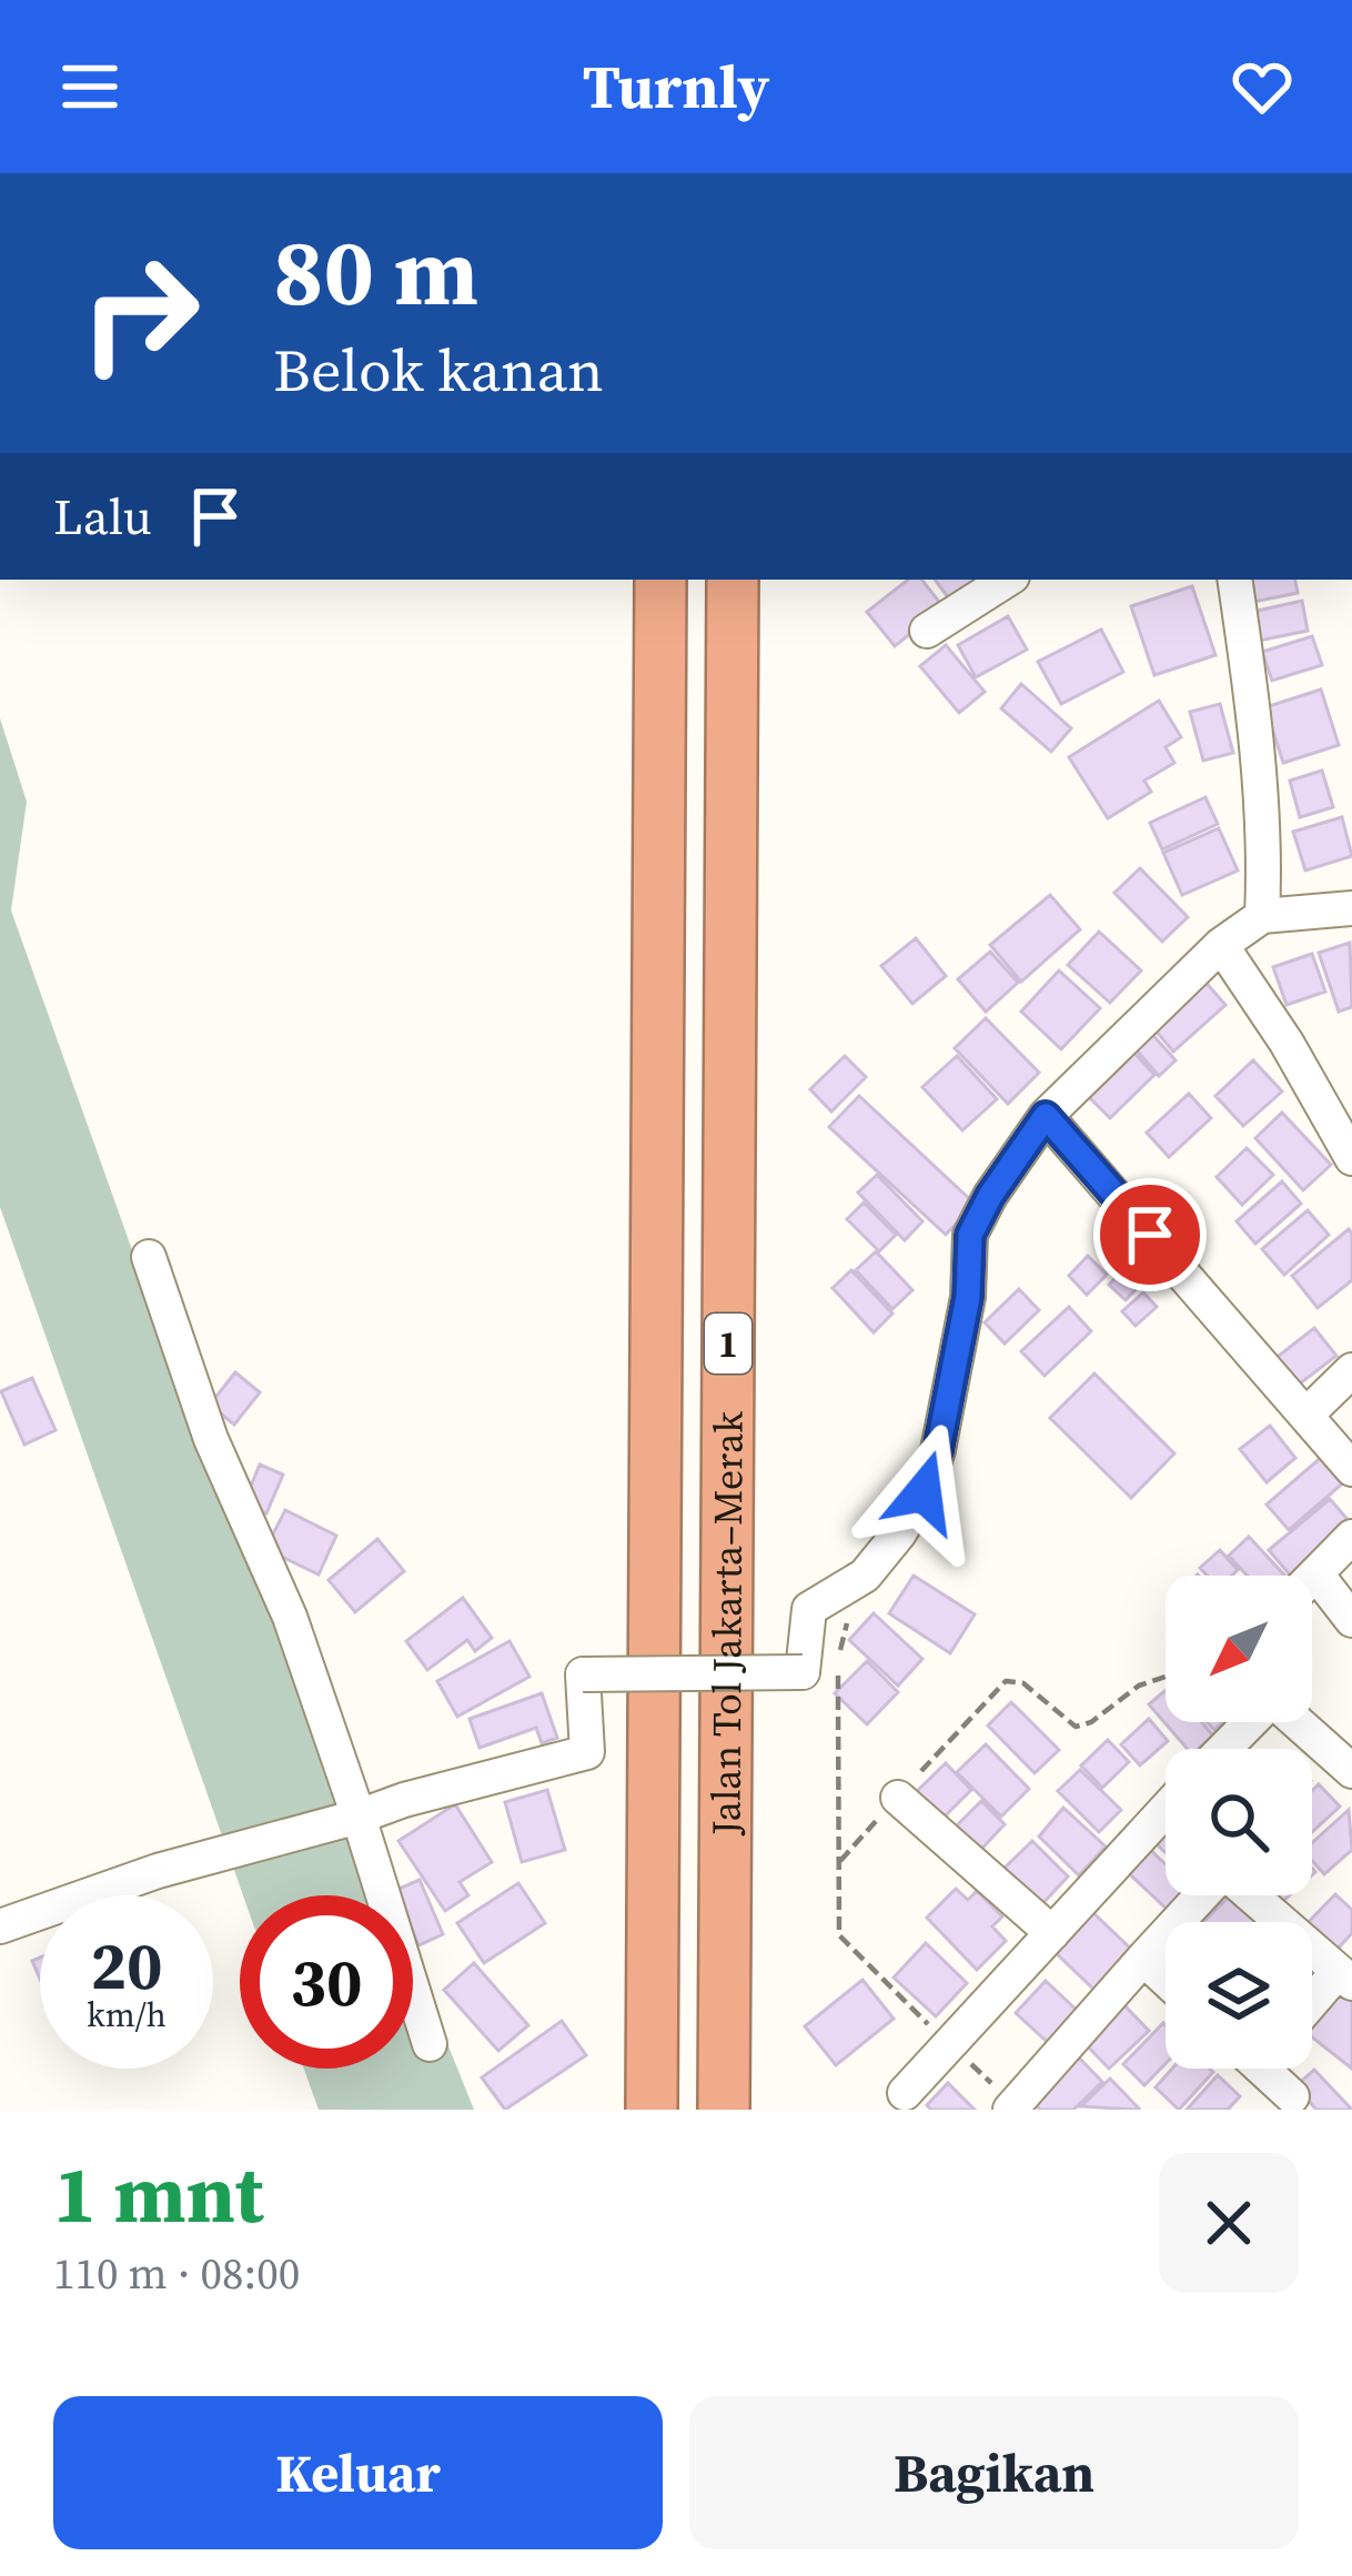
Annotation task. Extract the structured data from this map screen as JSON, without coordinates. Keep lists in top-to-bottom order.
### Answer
{
  "streets": {
    "highway": ["1", "Jalan Tol Jakarta–Merak"]
  },
  "north": "bottom left",
  "page": {
    "header": "Turnly",
    "turn": ["80 m", "Belok kanan"],
    "then": "Lalu",
    "speed": "20 km/h",
    "limit": "30",
    "heading": ["1 mnt", "110 m · 08:00"],
    "buttons": ["Keluar", "Bagikan"]
  }
}
